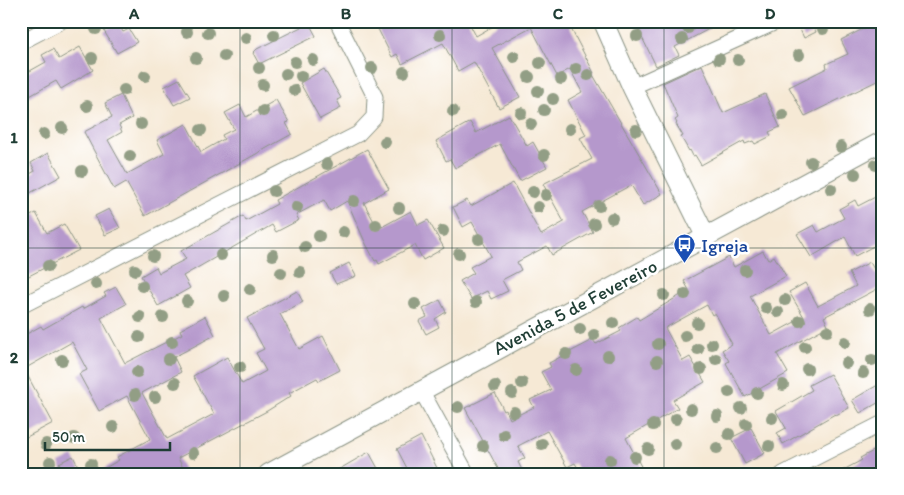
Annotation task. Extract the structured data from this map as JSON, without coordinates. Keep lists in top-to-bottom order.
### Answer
{
  "streets": {
    "street": ["Avenida 5 de Fevereiro"]
  },
  "places": {
    "bus stop": ["Igreja"]
  },
  "scale_bar": "50 m",
  "grid": {
    "columns": [
      "A",
      "B",
      "C",
      "D"
    ],
    "rows": ["1", "2"]
  }
}
